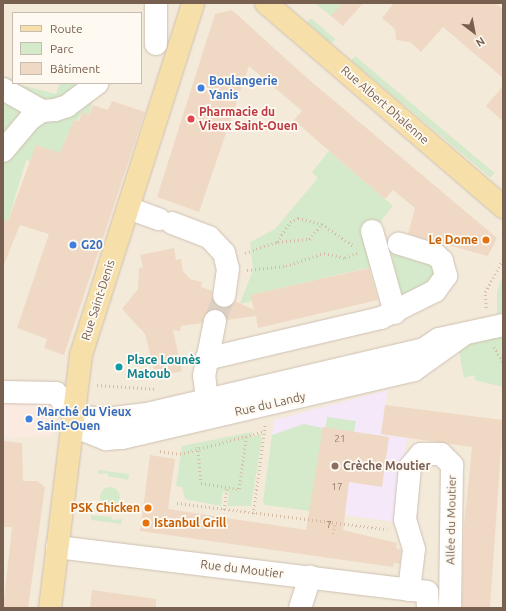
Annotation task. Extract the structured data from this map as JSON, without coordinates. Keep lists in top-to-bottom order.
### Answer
{
  "streets": {
    "main road": ["Rue Albert Dhalenne", "Rue Saint-Denis"],
    "street": ["Rue du Landy", "Allée du Moutier", "Rue du Moutier"]
  },
  "crossings": [
    ["Rue Saint-Denis", "Rue du Landy"],
    ["Rue Saint-Denis", "Rue du Moutier"],
    ["Allée du Moutier", "Rue du Moutier"]
  ],
  "places": [
    "Boulangerie Yanis",
    "Pharmacie du Vieux Saint-Ouen",
    "Le Dome",
    "G20",
    "Place Lounès Matoub",
    "Marché du Vieux Saint-Ouen",
    "Crèche Moutier",
    "PSK Chicken",
    "Istanbul Grill"
  ],
  "house_numbers": ["21", "17", "7"],
  "legend": ["Route", "Parc", "Bâtiment"],
  "north": "bottom right"
}
